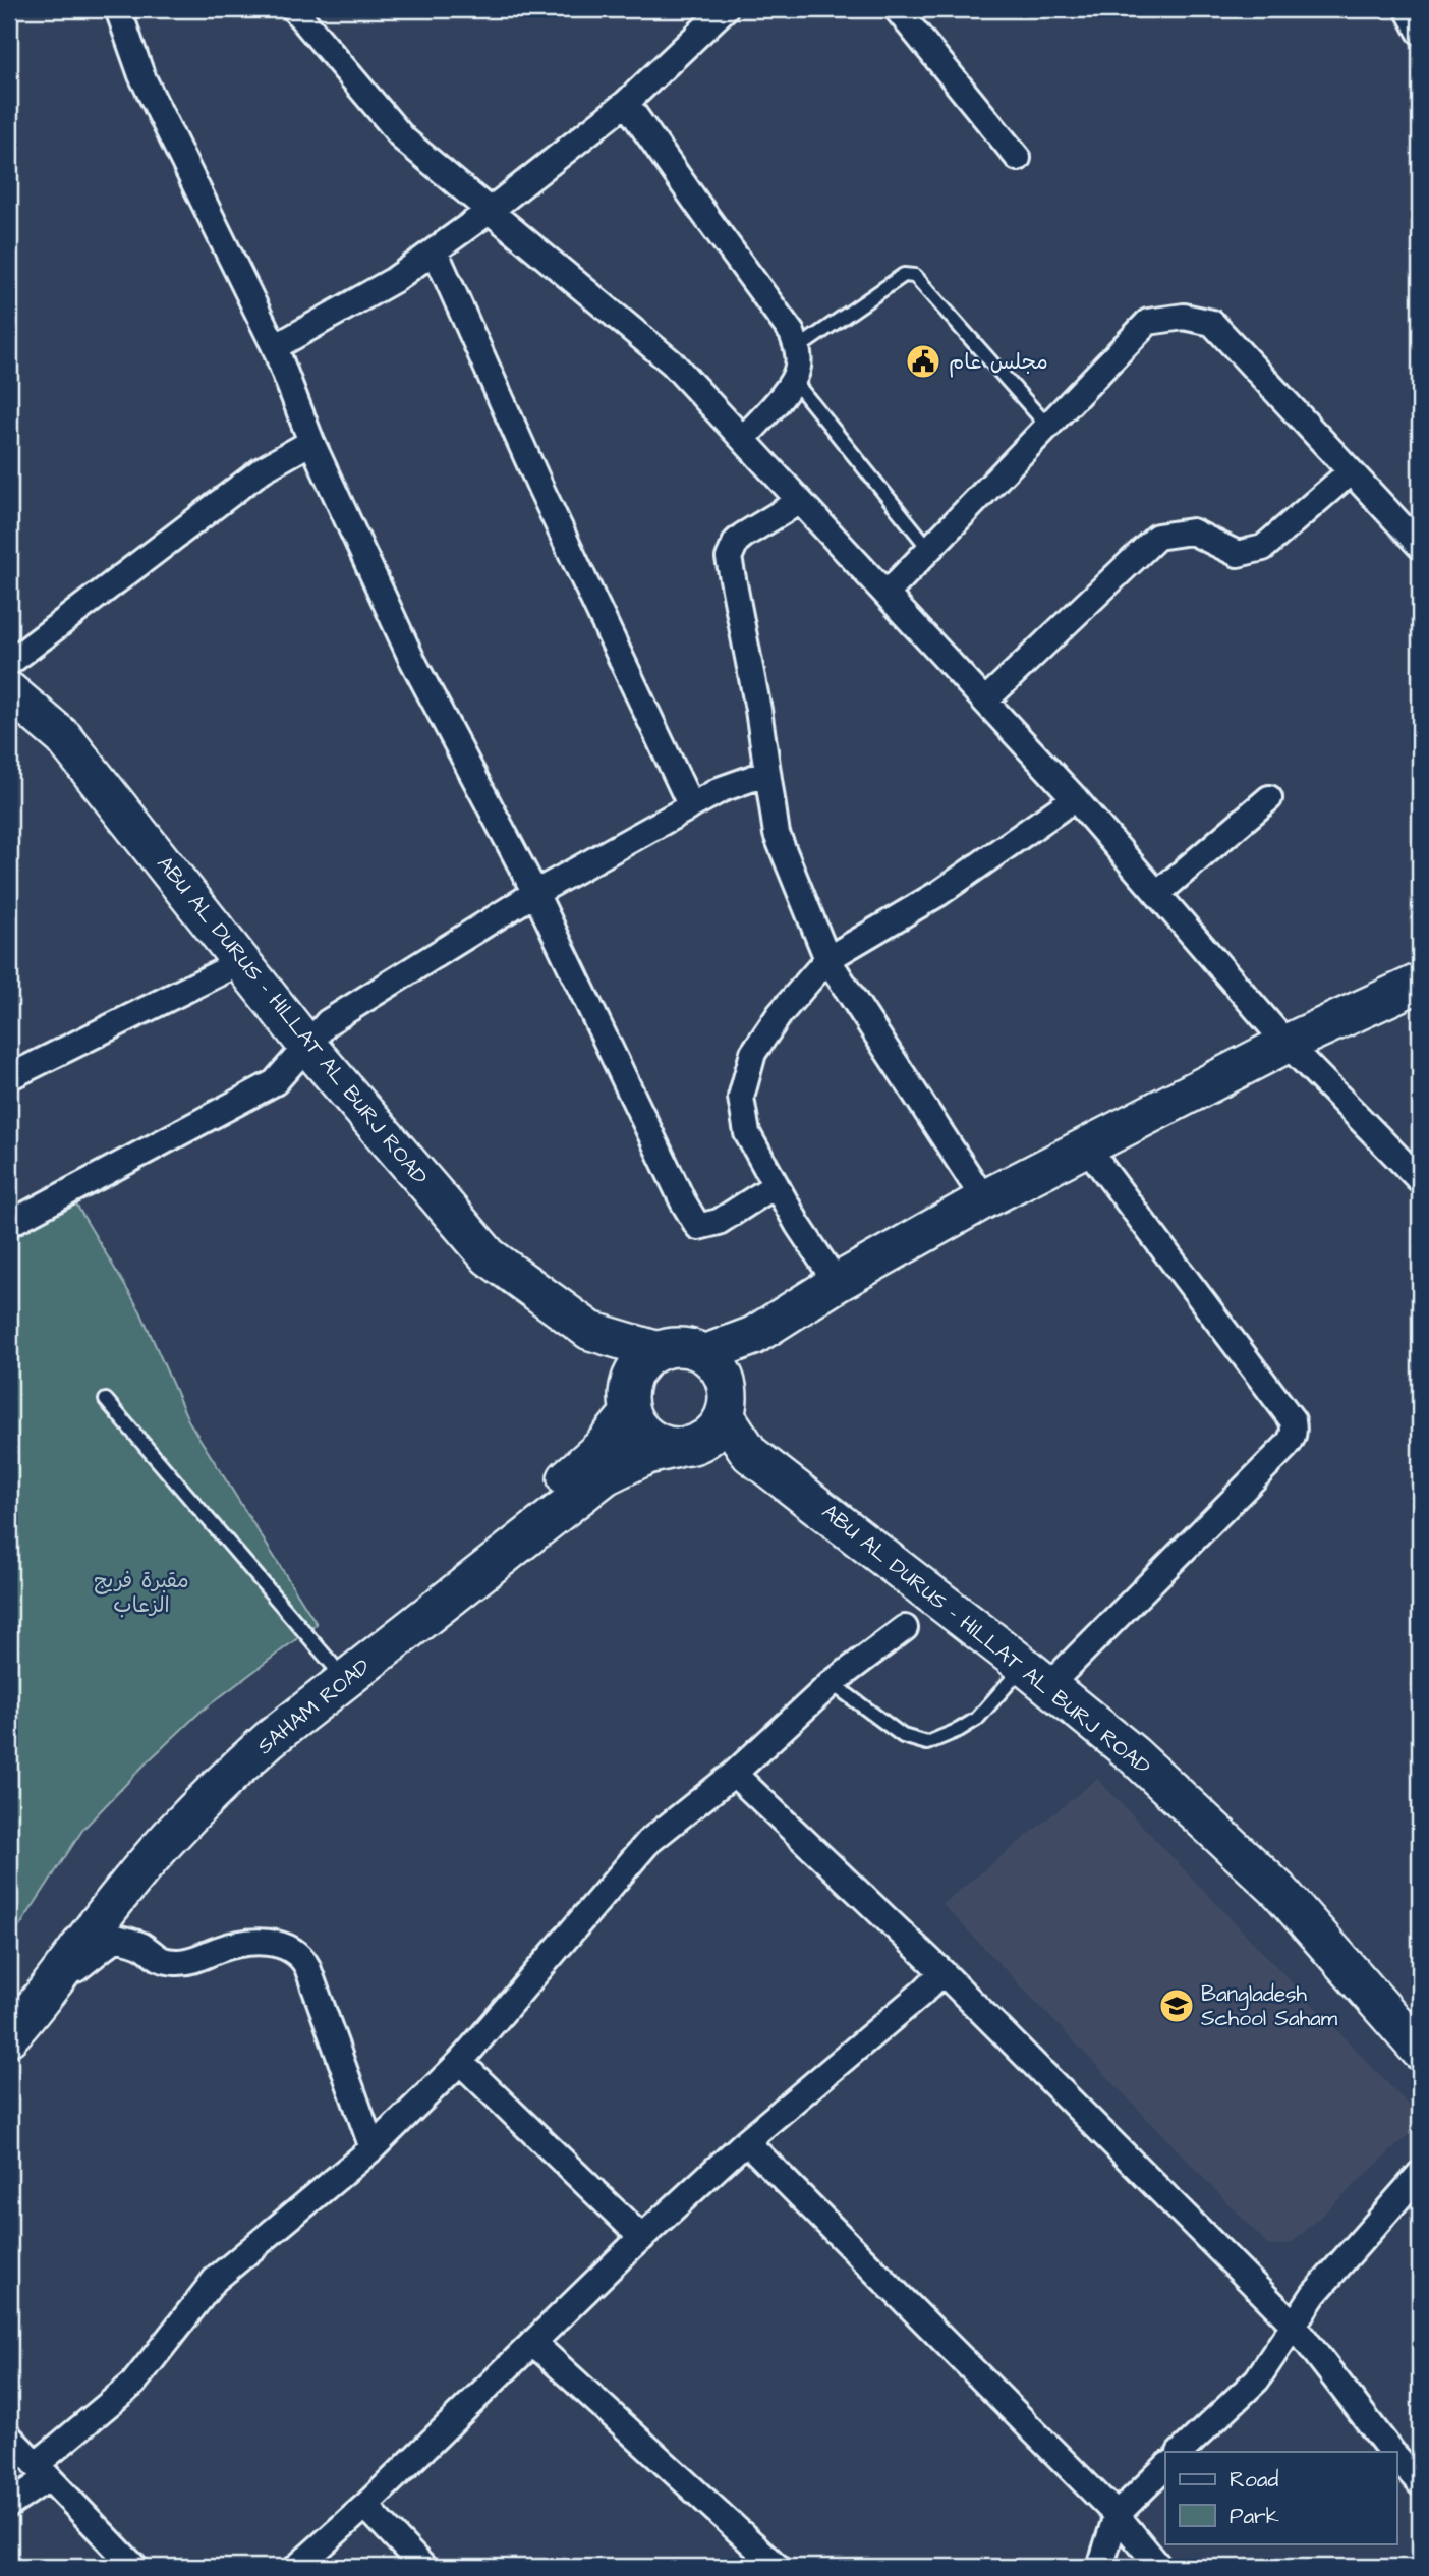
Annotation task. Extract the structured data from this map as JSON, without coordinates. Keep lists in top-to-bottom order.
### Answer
{
  "streets": {
    "main road": ["ABU AL DURUS - HILLAT AL BURJ ROAD", "SAHAM ROAD"]
  },
  "crossings": [
    ["ABU AL DURUS - HILLAT AL BURJ ROAD", "SAHAM ROAD"]
  ],
  "parks": ["مقبرة فريج الزعاب"],
  "places": {
    "public building": ["مجلس عام"],
    "school or university": ["Bangladesh School Saham"]
  },
  "legend": ["Road", "Park"]
}
